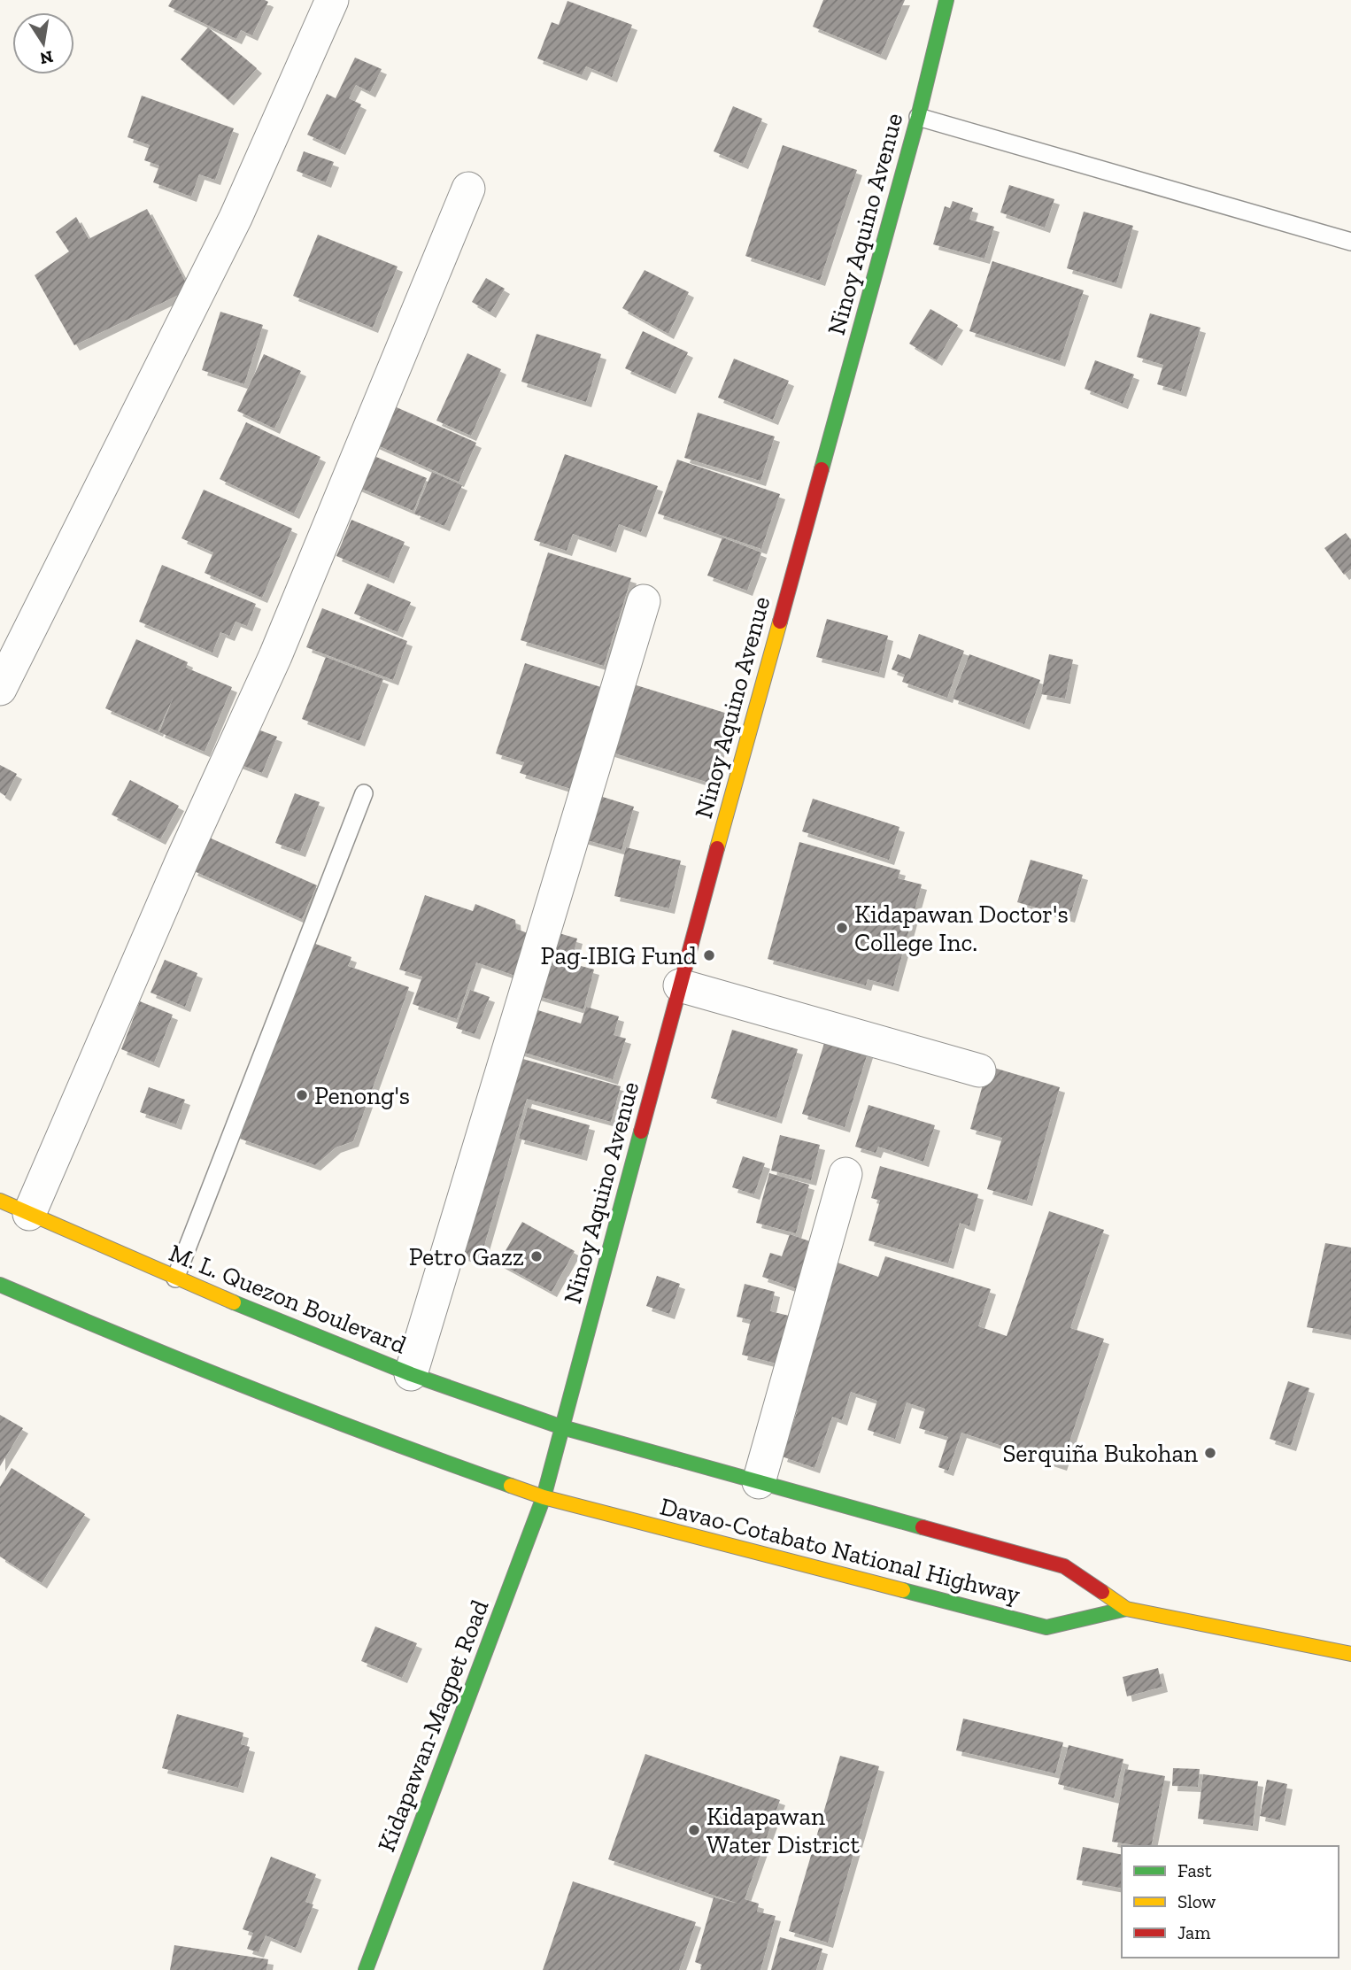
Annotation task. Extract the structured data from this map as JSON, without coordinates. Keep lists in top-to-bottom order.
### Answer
{
  "streets": {
    "main road": [
      "Ninoy Aquino Avenue",
      "M. L. Quezon Boulevard",
      "Davao-Cotabato National Highway",
      "Kidapawan-Magpet Road"
    ]
  },
  "crossings": [
    ["Ninoy Aquino Avenue", "M. L. Quezon Boulevard"],
    ["Ninoy Aquino Avenue", "Davao-Cotabato National Highway"],
    ["Ninoy Aquino Avenue", "Kidapawan-Magpet Road"],
    ["M. L. Quezon Boulevard", "Davao-Cotabato National Highway"],
    ["Davao-Cotabato National Highway", "Kidapawan-Magpet Road"]
  ],
  "places": [
    "Kidapawan Doctor's College Inc.",
    "Pag-IBIG Fund",
    "Penong's",
    "Petro Gazz",
    "Serquiña Bukohan",
    "Kidapawan Water District"
  ],
  "legend": ["Fast", "Slow", "Jam"],
  "north": "bottom"
}
